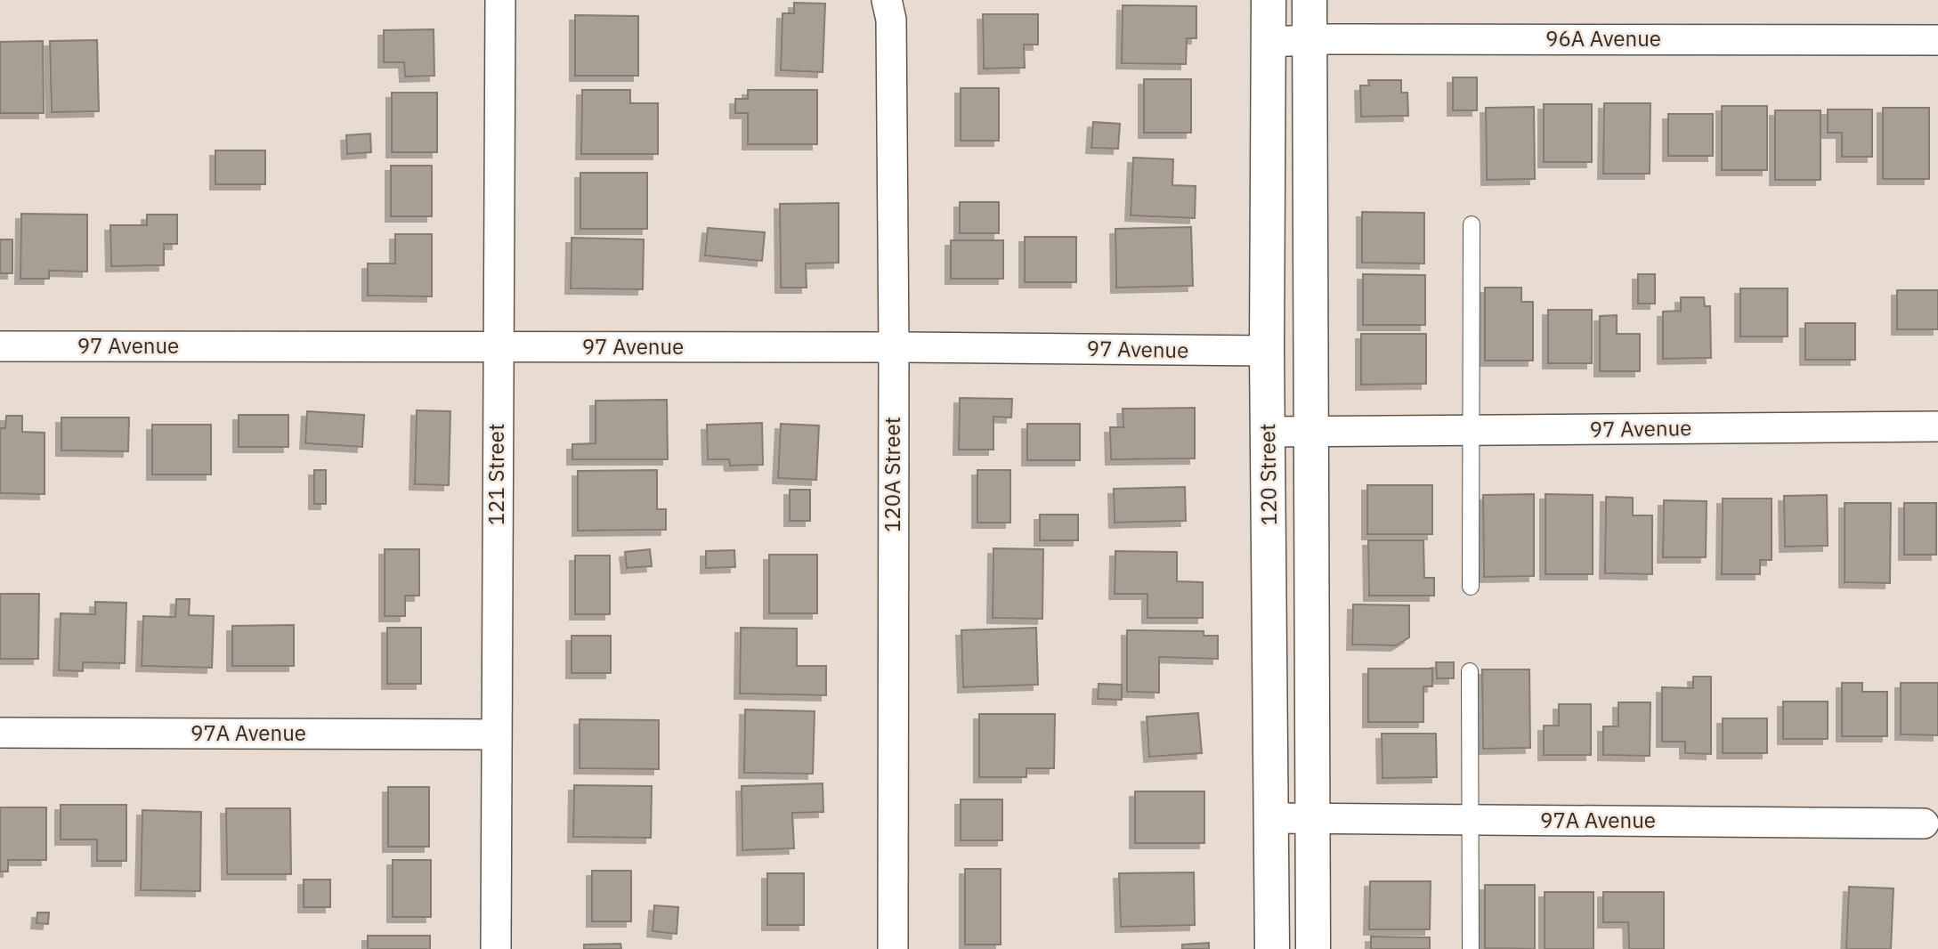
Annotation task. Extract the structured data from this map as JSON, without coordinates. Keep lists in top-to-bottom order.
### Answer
{
  "streets": {
    "main road": ["120 Street"],
    "street": [
      "96A Avenue",
      "97 Avenue",
      "121 Street",
      "120A Street",
      "97A Avenue"
    ]
  },
  "crossings": [
    ["96A Avenue", "120 Street"],
    ["97 Avenue", "121 Street"],
    ["97 Avenue", "120A Street"],
    ["97 Avenue", "120 Street"],
    ["121 Street", "97A Avenue"],
    ["120 Street", "97A Avenue"]
  ]
}
